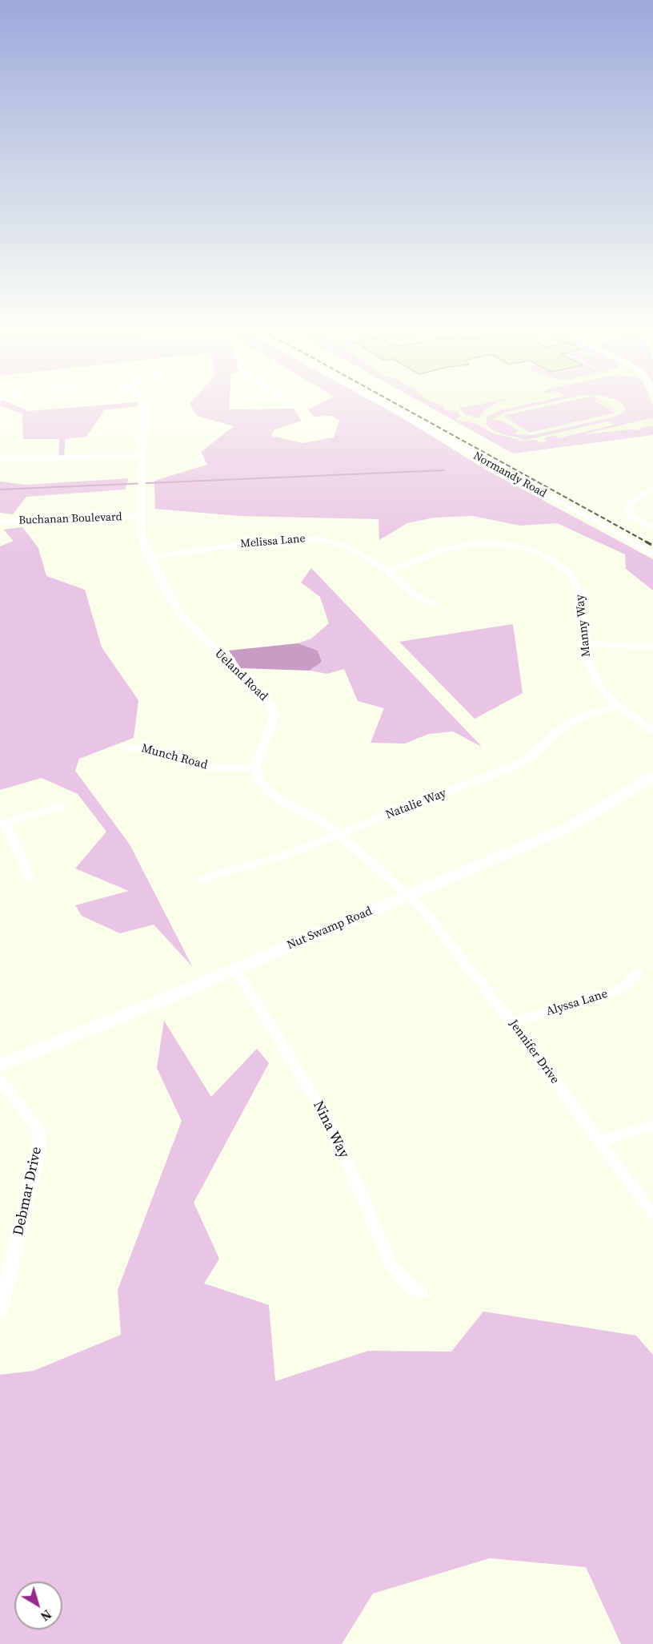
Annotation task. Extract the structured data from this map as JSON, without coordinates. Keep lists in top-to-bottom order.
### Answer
{
  "streets": {
    "main road": ["Nut Swamp Road"],
    "street": [
      "Normandy Road",
      "Buchanan Boulevard",
      "Melissa Lane",
      "Manny Way",
      "Ueland Road",
      "Munch Road",
      "Natalie Way",
      "Alyssa Lane",
      "Jennifer Drive",
      "Nina Way",
      "Debmar Drive"
    ]
  },
  "crossings": [
    ["Buchanan Boulevard", "Ueland Road"],
    ["Melissa Lane", "Manny Way"],
    ["Melissa Lane", "Ueland Road"],
    ["Manny Way", "Natalie Way"],
    ["Ueland Road", "Munch Road"],
    ["Nut Swamp Road", "Jennifer Drive"],
    ["Nut Swamp Road", "Nina Way"],
    ["Alyssa Lane", "Jennifer Drive"]
  ],
  "north": "bottom right"
}
